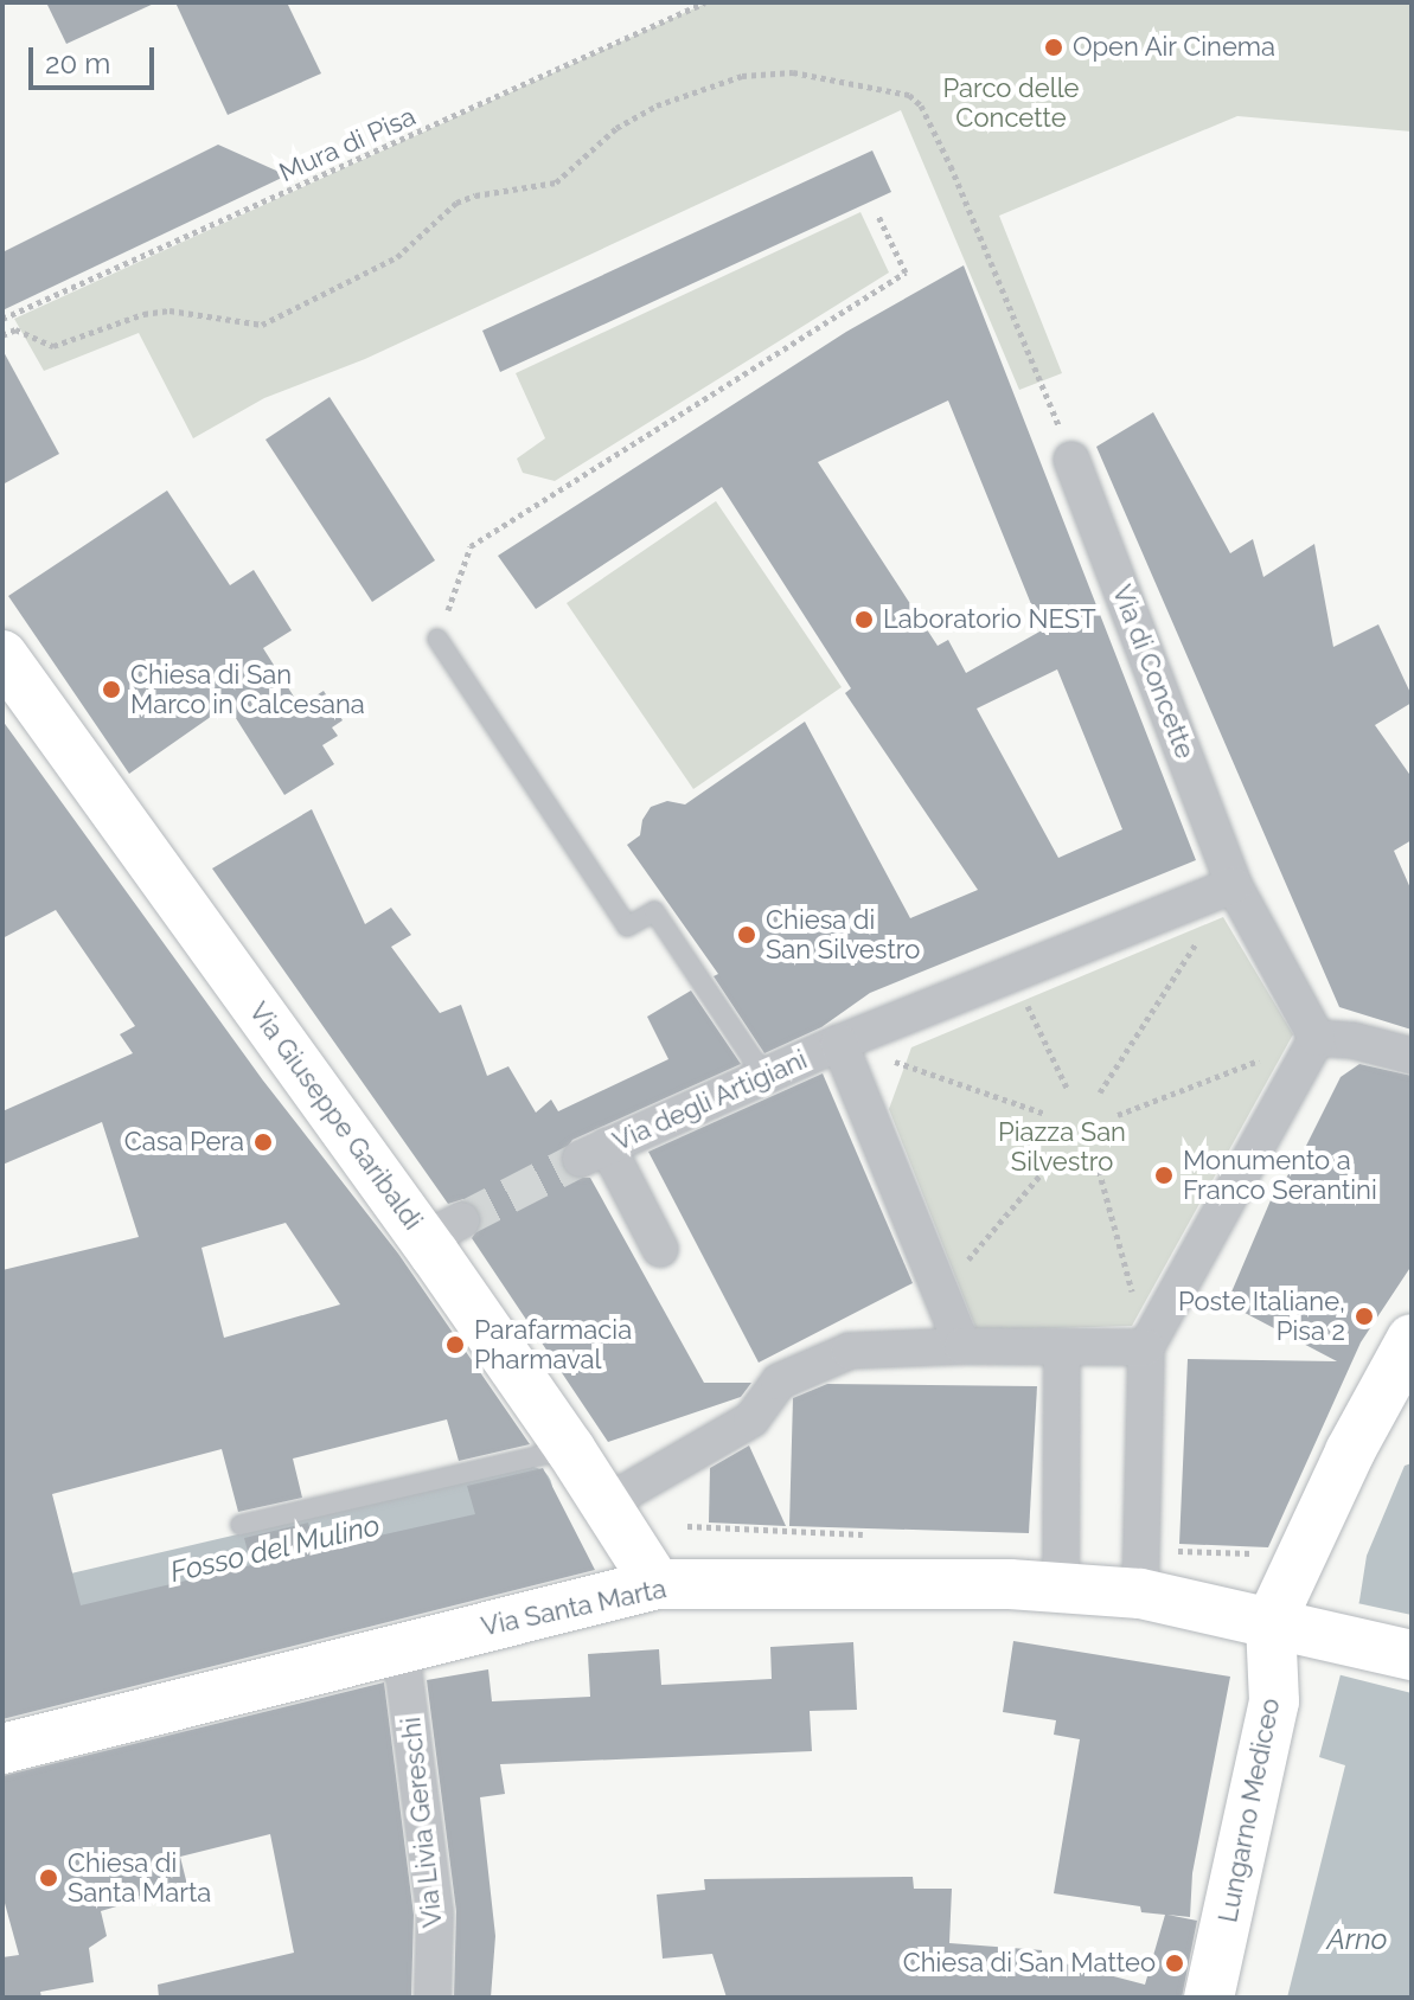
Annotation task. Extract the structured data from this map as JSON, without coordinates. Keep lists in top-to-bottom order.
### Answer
{
  "streets": {
    "street": [
      "Via di Concette",
      "Via degli Artigiani",
      "Via Giuseppe Garibaldi",
      "Via Santa Marta",
      "Lungarno Mediceo",
      "Via Livia Gereschi"
    ],
    "path": ["Mura di Pisa"]
  },
  "crossings": [
    ["Via Giuseppe Garibaldi", "Via Santa Marta"],
    ["Via Santa Marta", "Lungarno Mediceo"],
    ["Via Santa Marta", "Via Livia Gereschi"]
  ],
  "water": ["Fosso del Mulino", "Arno"],
  "parks": ["Parco delle Concette", "Piazza San Silvestro"],
  "places": [
    "Open Air Cinema",
    "Laboratorio NEST",
    "Chiesa di San Marco in Calcesana",
    "Chiesa di San Silvestro",
    "Casa Pera",
    "Monumento a Franco Serantini",
    "Poste Italiane, Pisa 2",
    "Parafarmacia Pharmaval",
    "Chiesa di Santa Marta",
    "Chiesa di San Matteo"
  ],
  "scale_bar": "20 m"
}
